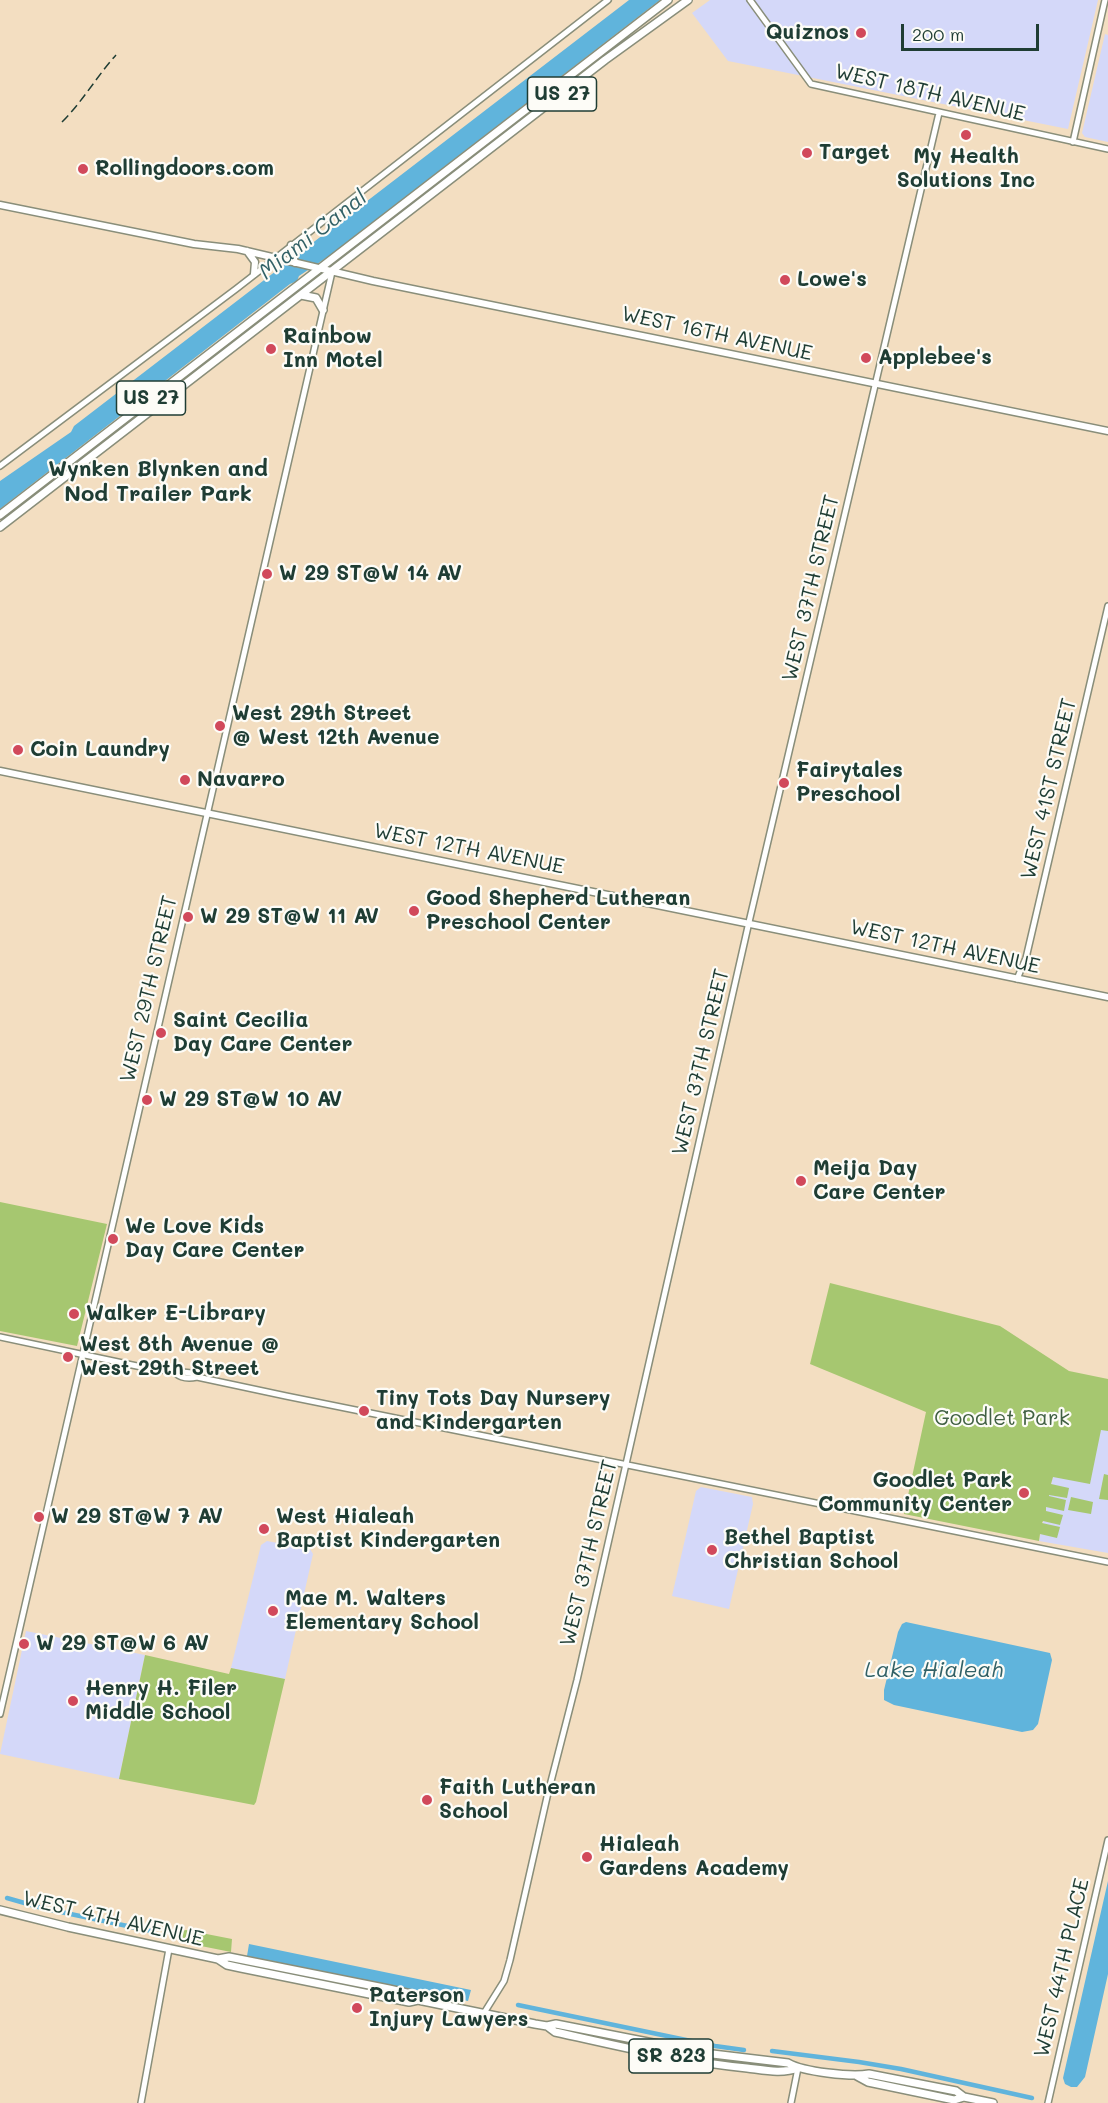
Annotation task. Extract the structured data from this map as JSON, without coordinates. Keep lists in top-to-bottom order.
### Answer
{
  "streets": {
    "main road": [
      "US 27",
      "WEST 16TH AVENUE",
      "WEST 12TH AVENUE",
      "WEST 4TH AVENUE",
      "SR 823"
    ],
    "street": [
      "WEST 18TH AVENUE",
      "WEST 37TH STREET",
      "WEST 41ST STREET",
      "WEST 29TH STREET",
      "WEST 44TH PLACE"
    ]
  },
  "crossings": [
    ["WEST 18TH AVENUE", "WEST 37TH STREET"],
    ["US 27", "WEST 16TH AVENUE"],
    ["US 27", "WEST 29TH STREET"],
    ["WEST 16TH AVENUE", "WEST 37TH STREET"],
    ["WEST 16TH AVENUE", "WEST 29TH STREET"],
    ["WEST 37TH STREET", "WEST 12TH AVENUE"],
    ["WEST 37TH STREET", "WEST 4TH AVENUE"],
    ["WEST 41ST STREET", "WEST 12TH AVENUE"],
    ["WEST 12TH AVENUE", "WEST 29TH STREET"]
  ],
  "districts": ["Wynken Blynken and Nod Trailer Park"],
  "water": ["Miami Canal", "Lake Hialeah"],
  "parks": ["Goodlet Park"],
  "places": [
    "Quiznos",
    "My Health Solutions Inc",
    "Target",
    "Rollingdoors.com",
    "Lowe's",
    "Rainbow Inn Motel",
    "Applebee's",
    "W 29 ST@W 14 AV",
    "West 29th Street @ West 12th Avenue",
    "Coin Laundry",
    "Navarro",
    "Fairytales Preschool",
    "Good Shepherd Lutheran Preschool Center",
    "W 29 ST@W 11 AV",
    "Saint Cecilia Day Care Center",
    "W 29 ST@W 10 AV",
    "Meija Day Care Center",
    "We Love Kids Day Care Center",
    "Walker E-Library",
    "West 8th Avenue @ West 29th Street",
    "Tiny Tots Day Nursery and Kindergarten",
    "Goodlet Park Community Center",
    "W 29 ST@W 7 AV",
    "West Hialeah Baptist Kindergarten",
    "Bethel Baptist Christian School",
    "Mae M. Walters Elementary School",
    "W 29 ST@W 6 AV",
    "Henry H. Filer Middle School",
    "Faith Lutheran School",
    "Hialeah Gardens Academy",
    "Paterson Injury Lawyers"
  ],
  "scale_bar": "200 m"
}
